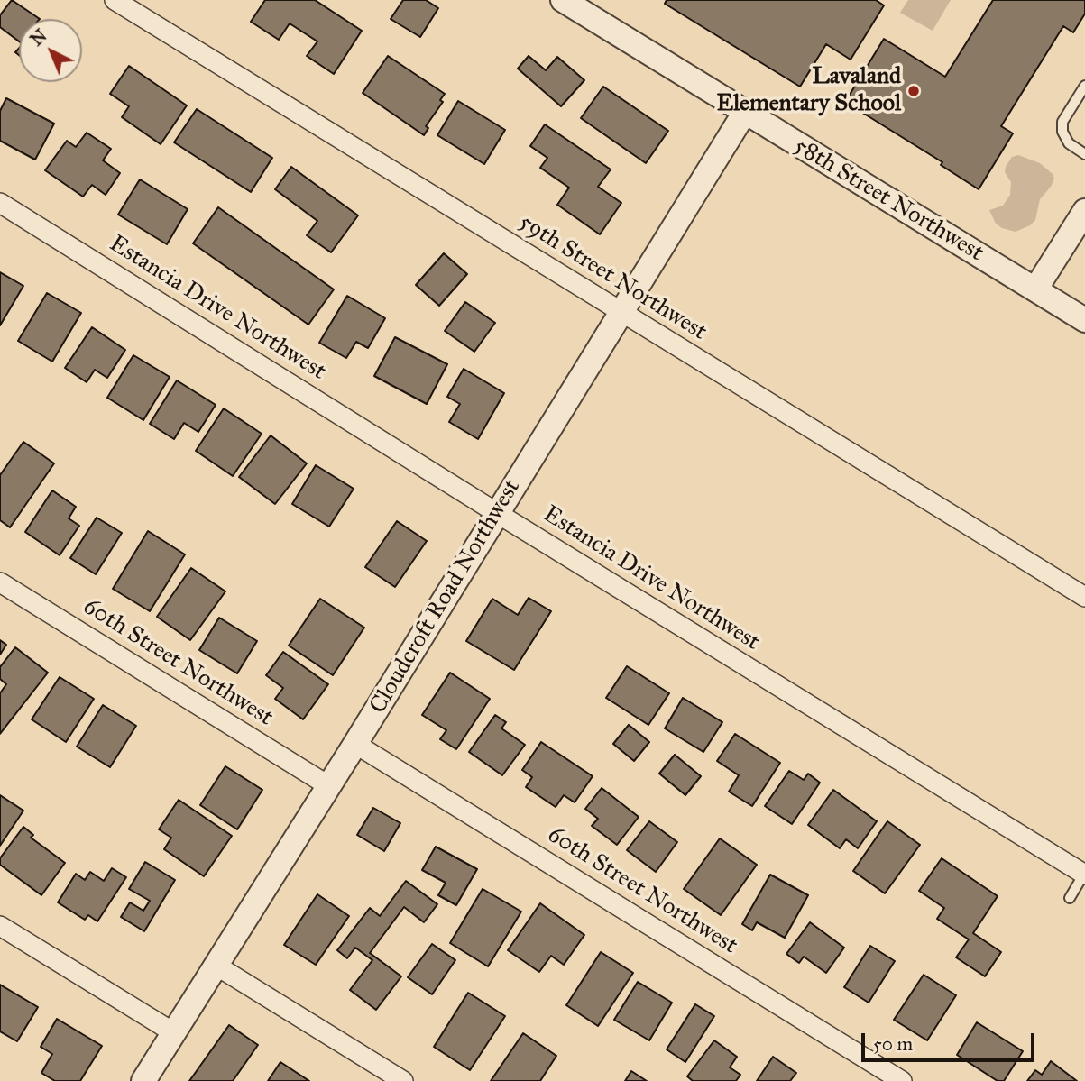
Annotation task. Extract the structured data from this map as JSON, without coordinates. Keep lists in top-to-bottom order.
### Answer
{
  "streets": {
    "street": [
      "58th Street Northwest",
      "59th Street Northwest",
      "Estancia Drive Northwest",
      "Cloudcroft Road Northwest",
      "60th Street Northwest"
    ]
  },
  "crossings": [
    ["58th Street Northwest", "Cloudcroft Road Northwest"],
    ["59th Street Northwest", "Cloudcroft Road Northwest"],
    ["Estancia Drive Northwest", "Cloudcroft Road Northwest"],
    ["Cloudcroft Road Northwest", "60th Street Northwest"]
  ],
  "places": ["Lavaland Elementary School"],
  "scale_bar": "50 m",
  "north": "top left"
}
